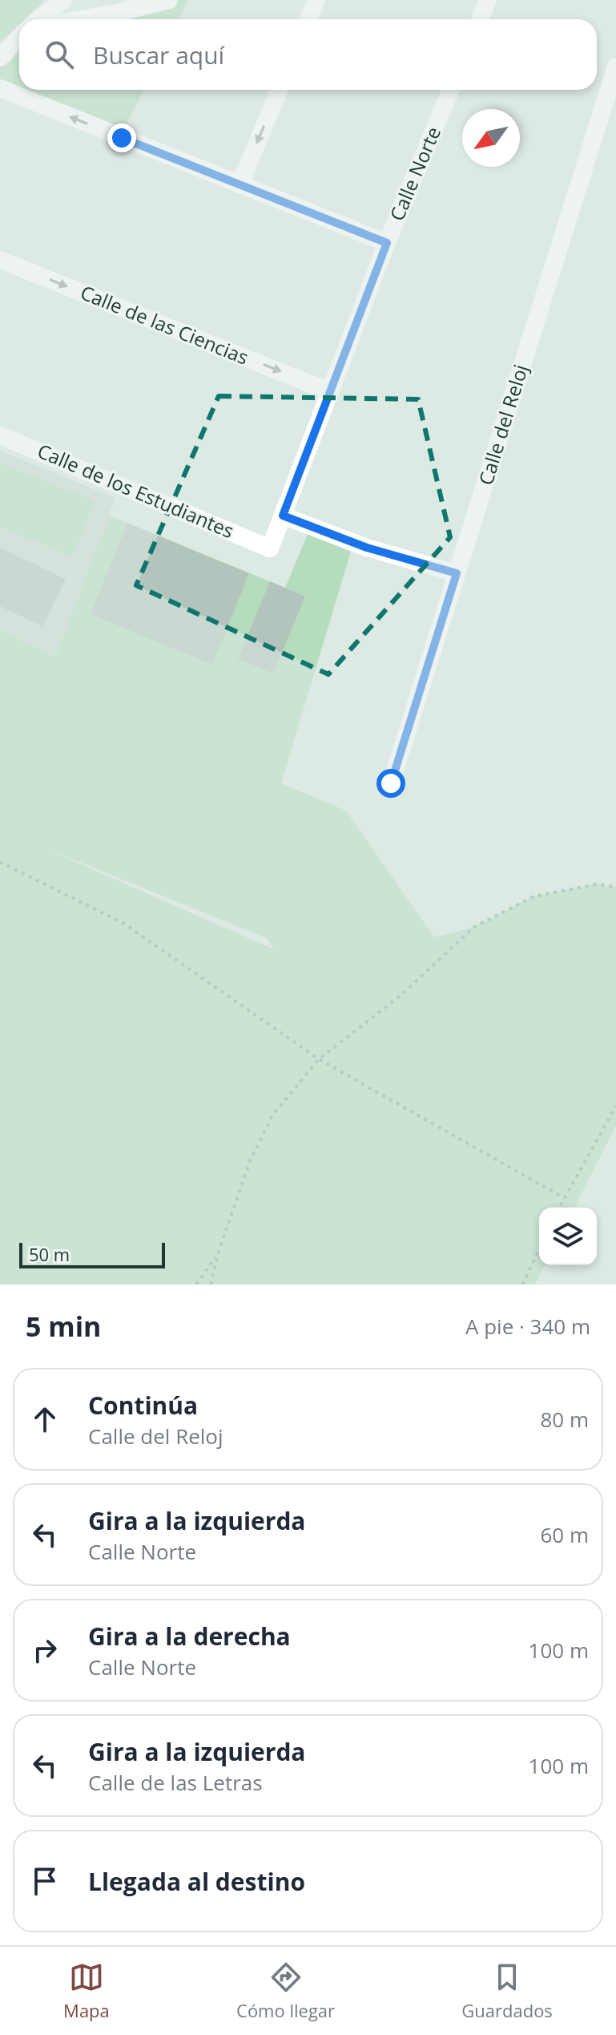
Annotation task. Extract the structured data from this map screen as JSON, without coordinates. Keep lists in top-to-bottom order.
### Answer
{
  "streets": {
    "street": [
      "Calle Norte",
      "Calle de las Ciencias",
      "Calle del Reloj",
      "Calle de los Estudiantes"
    ]
  },
  "crossings": [
    ["Calle Norte", "Calle de las Ciencias"],
    ["Calle Norte", "Calle de los Estudiantes"]
  ],
  "scale_bar": "50 m",
  "north": "bottom left",
  "page": {
    "search": "Buscar aquí",
    "scale": "50 m",
    "heading": ["5 min", "A pie · 340 m"],
    "list": [
      ["Continúa", "Calle del Reloj", "80 m"],
      ["Gira a la izquierda", "Calle Norte", "60 m"],
      ["Gira a la derecha", "Calle Norte", "100 m"],
      ["Gira a la izquierda", "Calle de las Letras", "100 m"],
      "Llegada al destino"
    ],
    "nav": ["Mapa", "Cómo llegar", "Guardados"]
  }
}
